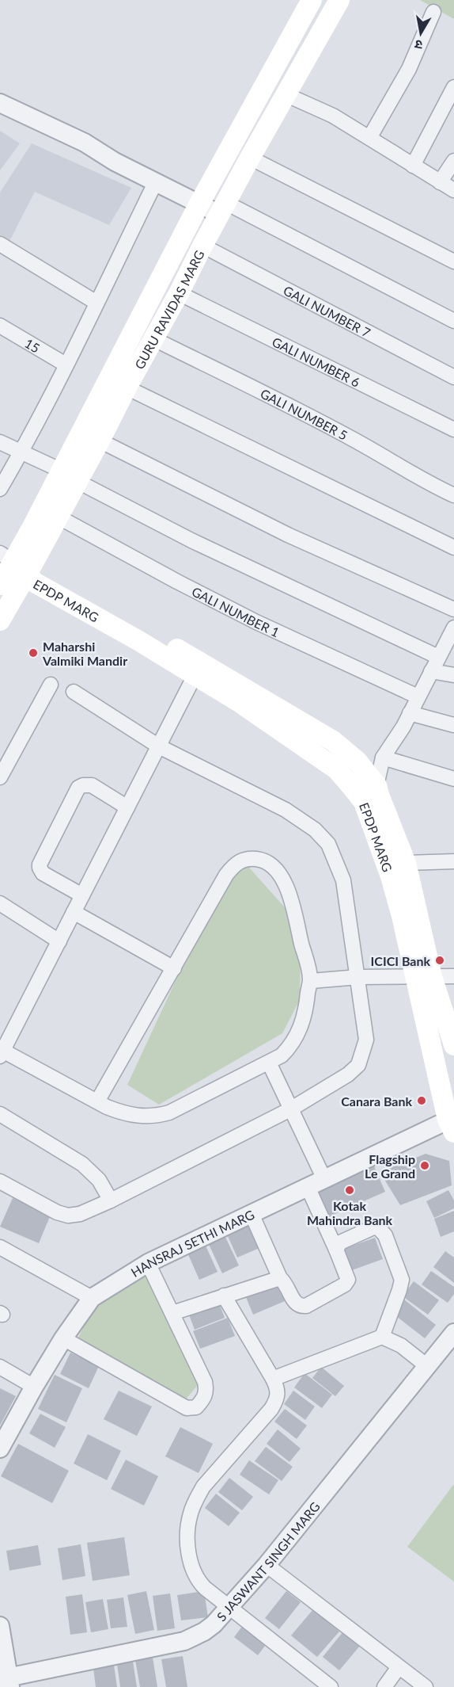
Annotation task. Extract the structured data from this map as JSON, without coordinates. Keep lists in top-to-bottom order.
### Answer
{
  "streets": {
    "main road": ["GURU RAVIDAS MARG", "EPDP MARG"],
    "street": [
      "GALI NUMBER 7",
      "15",
      "GALI NUMBER 6",
      "GALI NUMBER 5",
      "GALI NUMBER 1",
      "HANSRAJ SETHI MARG",
      "S JASWANT SINGH MARG"
    ]
  },
  "crossings": [
    ["GURU RAVIDAS MARG", "GALI NUMBER 7"],
    ["GURU RAVIDAS MARG", "GALI NUMBER 6"],
    ["GURU RAVIDAS MARG", "GALI NUMBER 5"],
    ["GURU RAVIDAS MARG", "EPDP MARG"],
    ["GURU RAVIDAS MARG", "GALI NUMBER 1"],
    ["EPDP MARG", "HANSRAJ SETHI MARG"]
  ],
  "places": [
    "Maharshi Valmiki Mandir",
    "ICICI Bank",
    "Canara Bank",
    "Flagship Le Grand",
    "Kotak Mahindra Bank"
  ],
  "north": "bottom"
}
